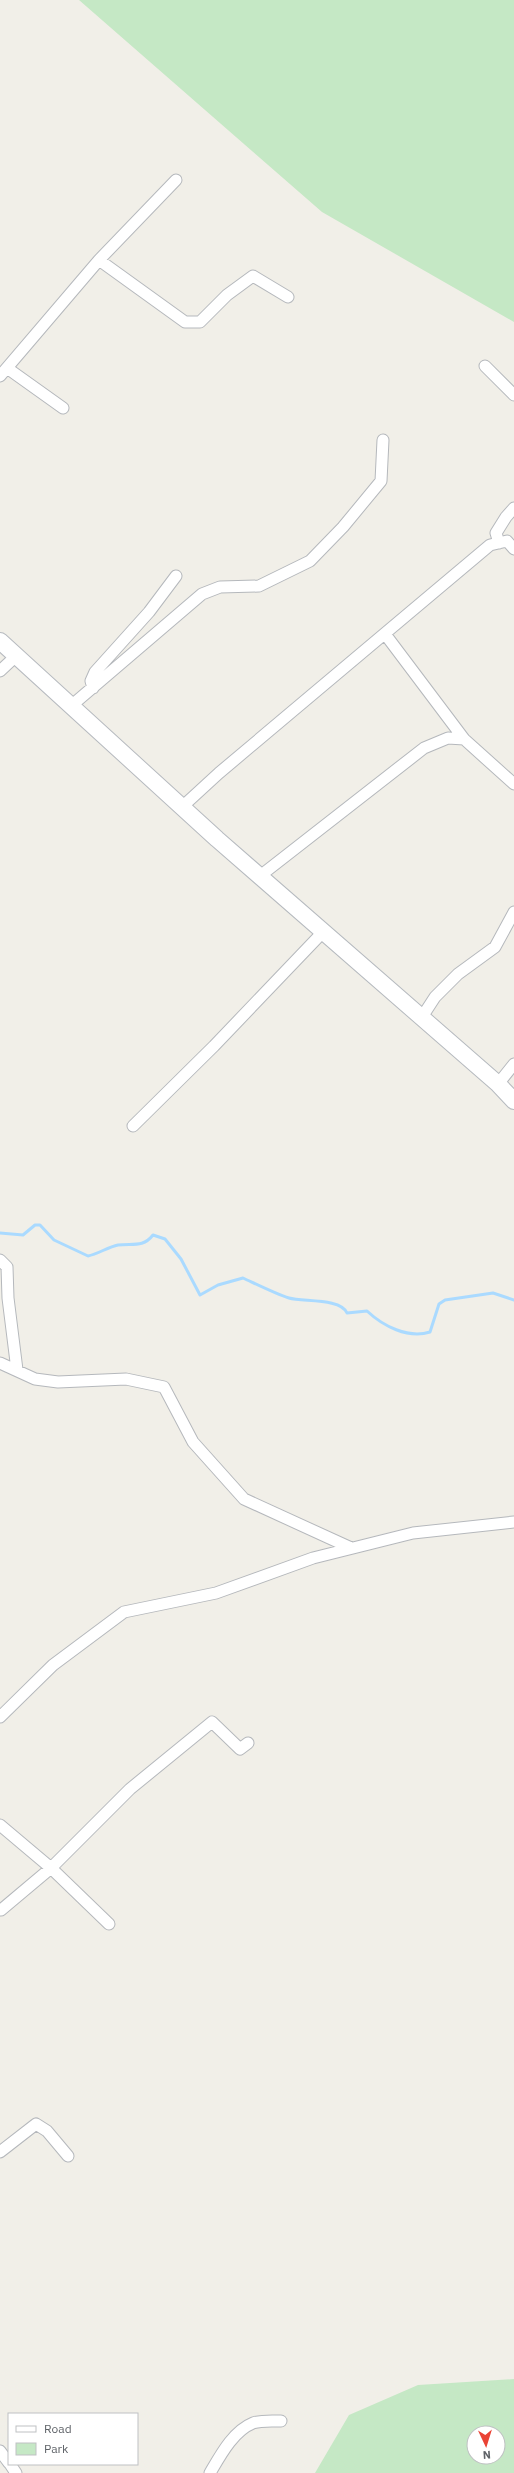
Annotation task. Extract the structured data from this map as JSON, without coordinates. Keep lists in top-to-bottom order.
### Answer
{
  "legend": ["Road", "Park"],
  "north": "bottom"
}
